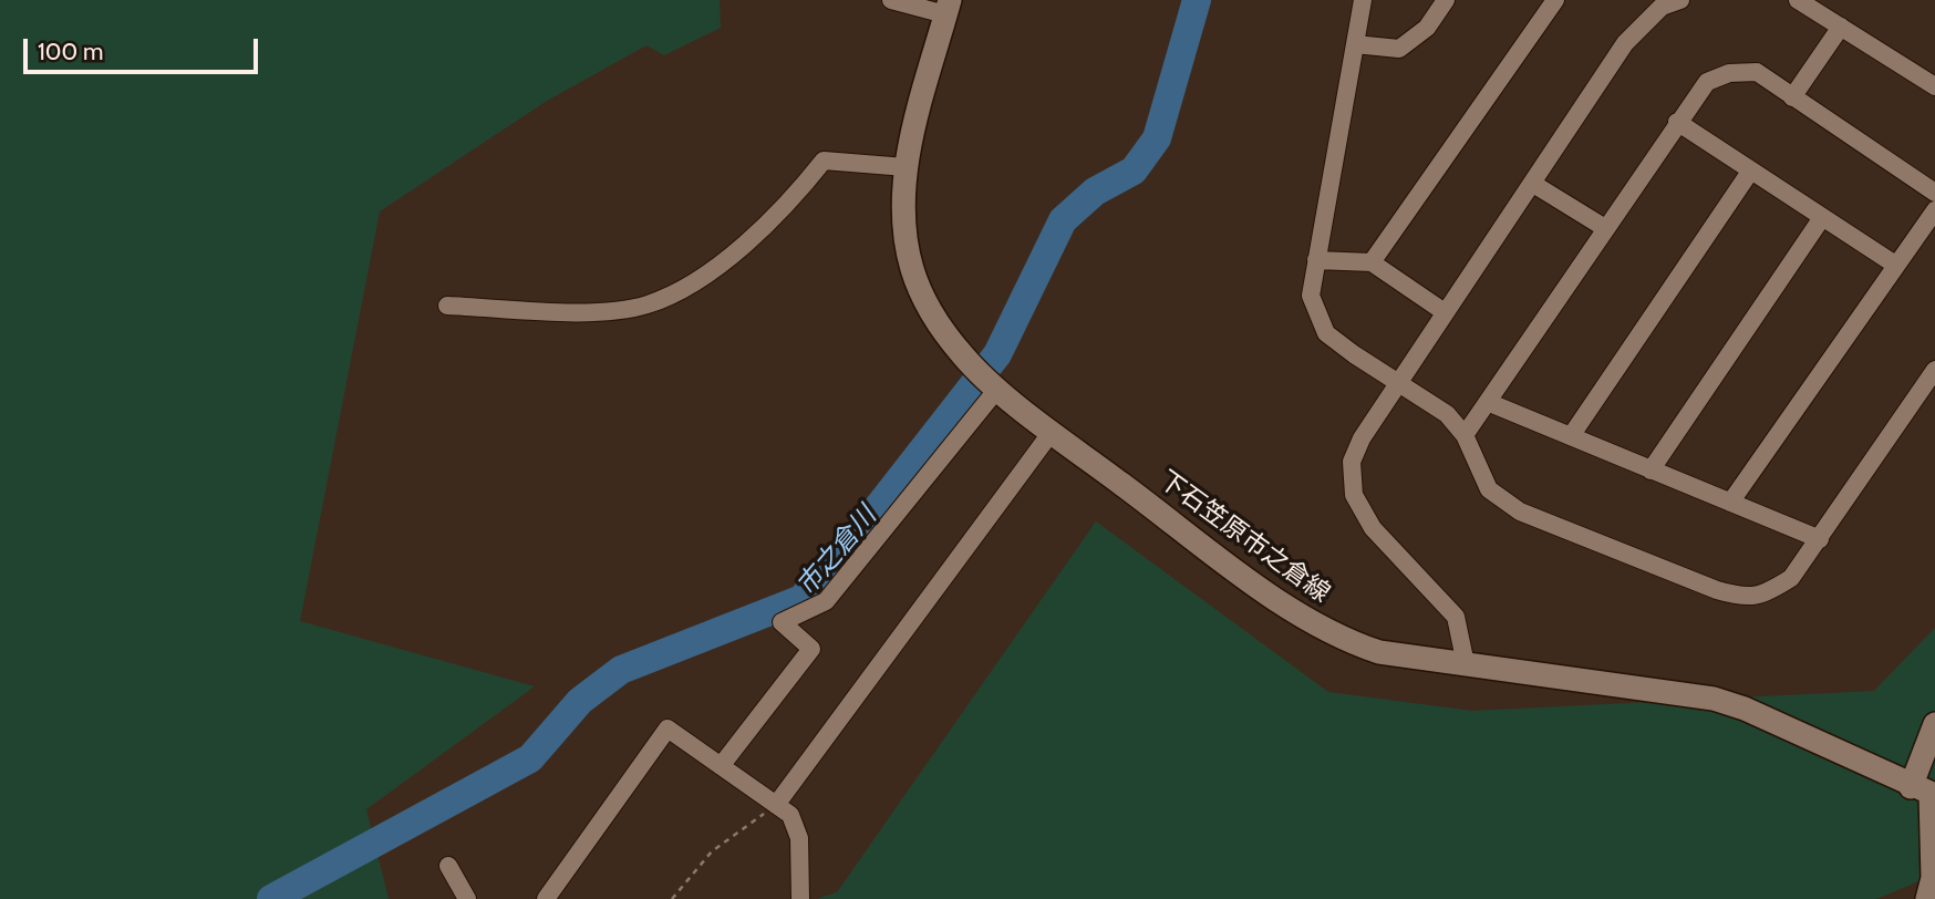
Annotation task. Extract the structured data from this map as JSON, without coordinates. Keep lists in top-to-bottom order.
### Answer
{
  "streets": {
    "main road": ["下石笠原市之倉線"]
  },
  "water": ["市之倉川"],
  "scale_bar": "100 m"
}
